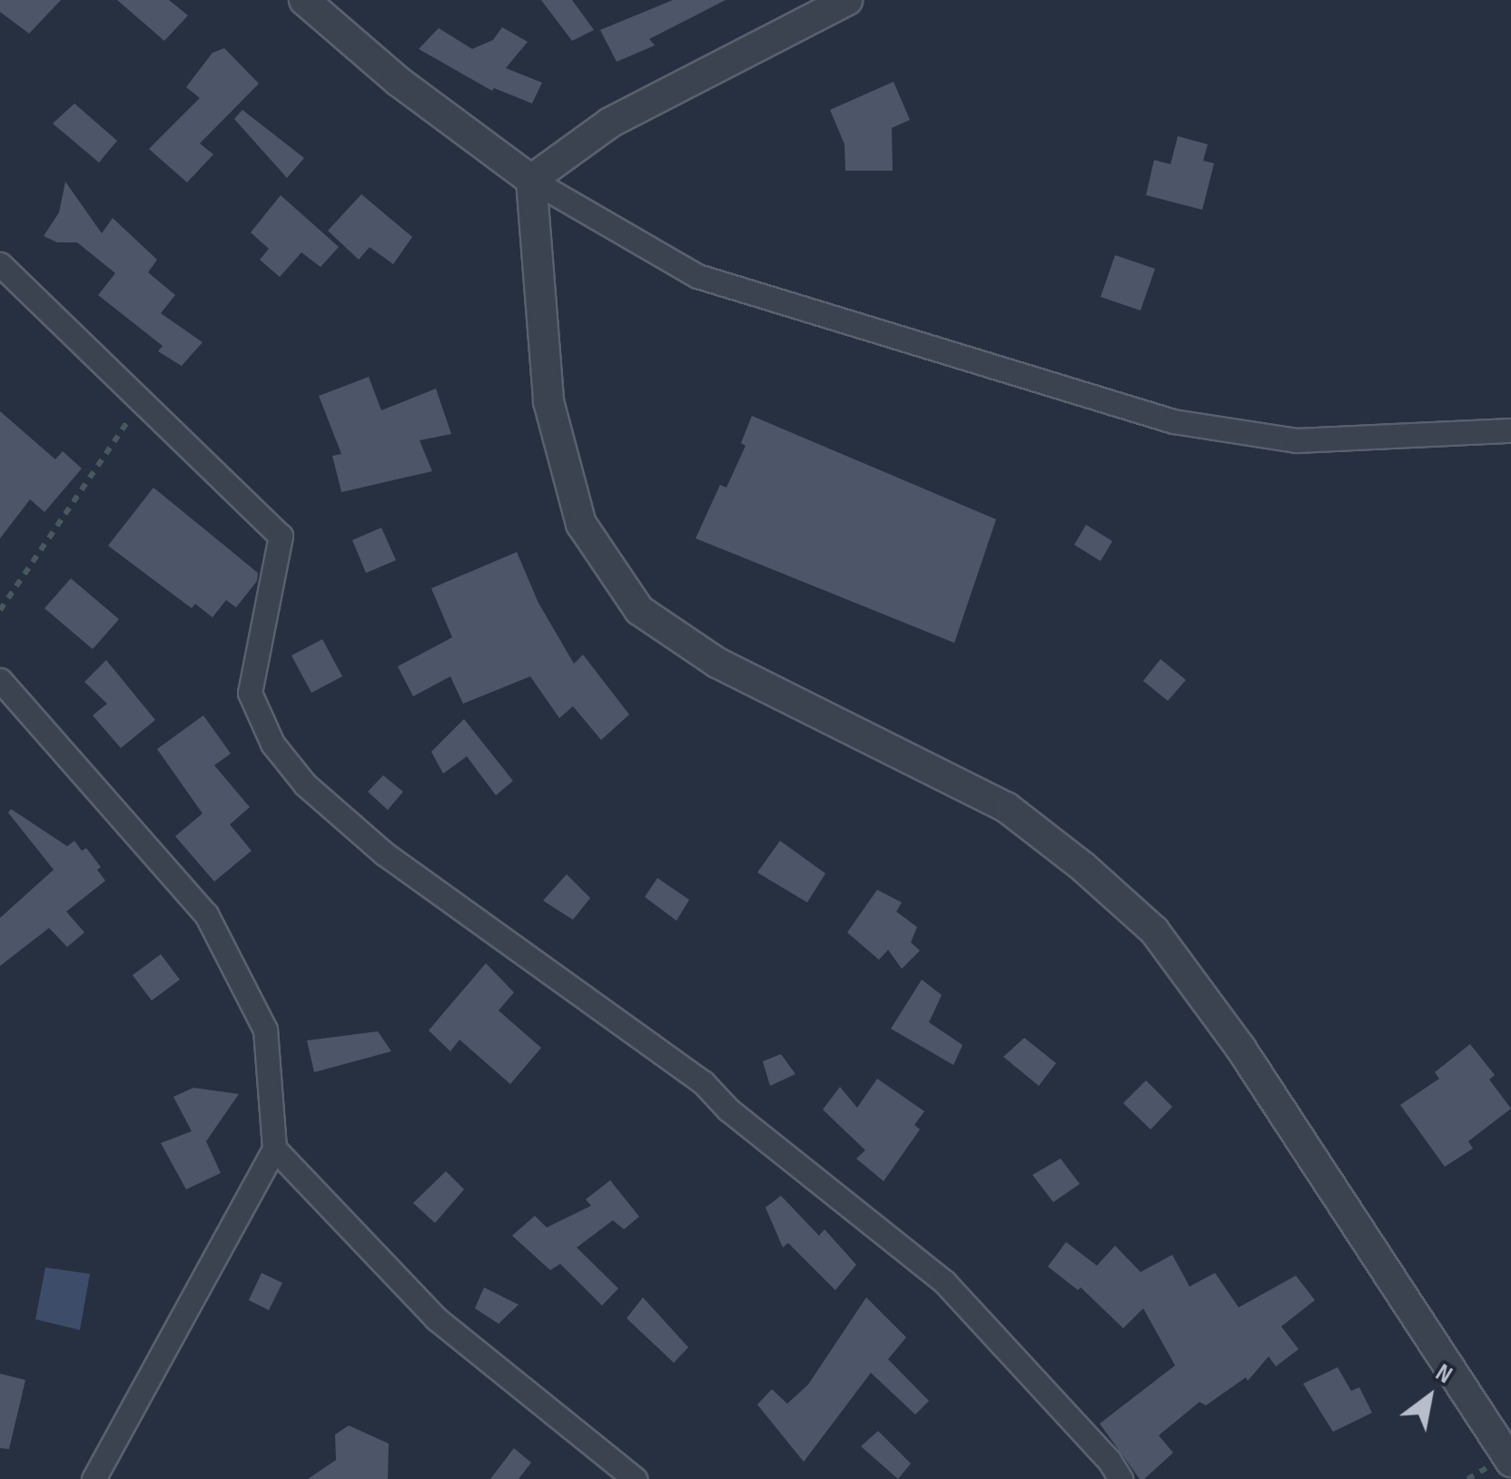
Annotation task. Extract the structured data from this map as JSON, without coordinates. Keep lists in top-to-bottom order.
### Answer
{
  "north": "top right"
}
